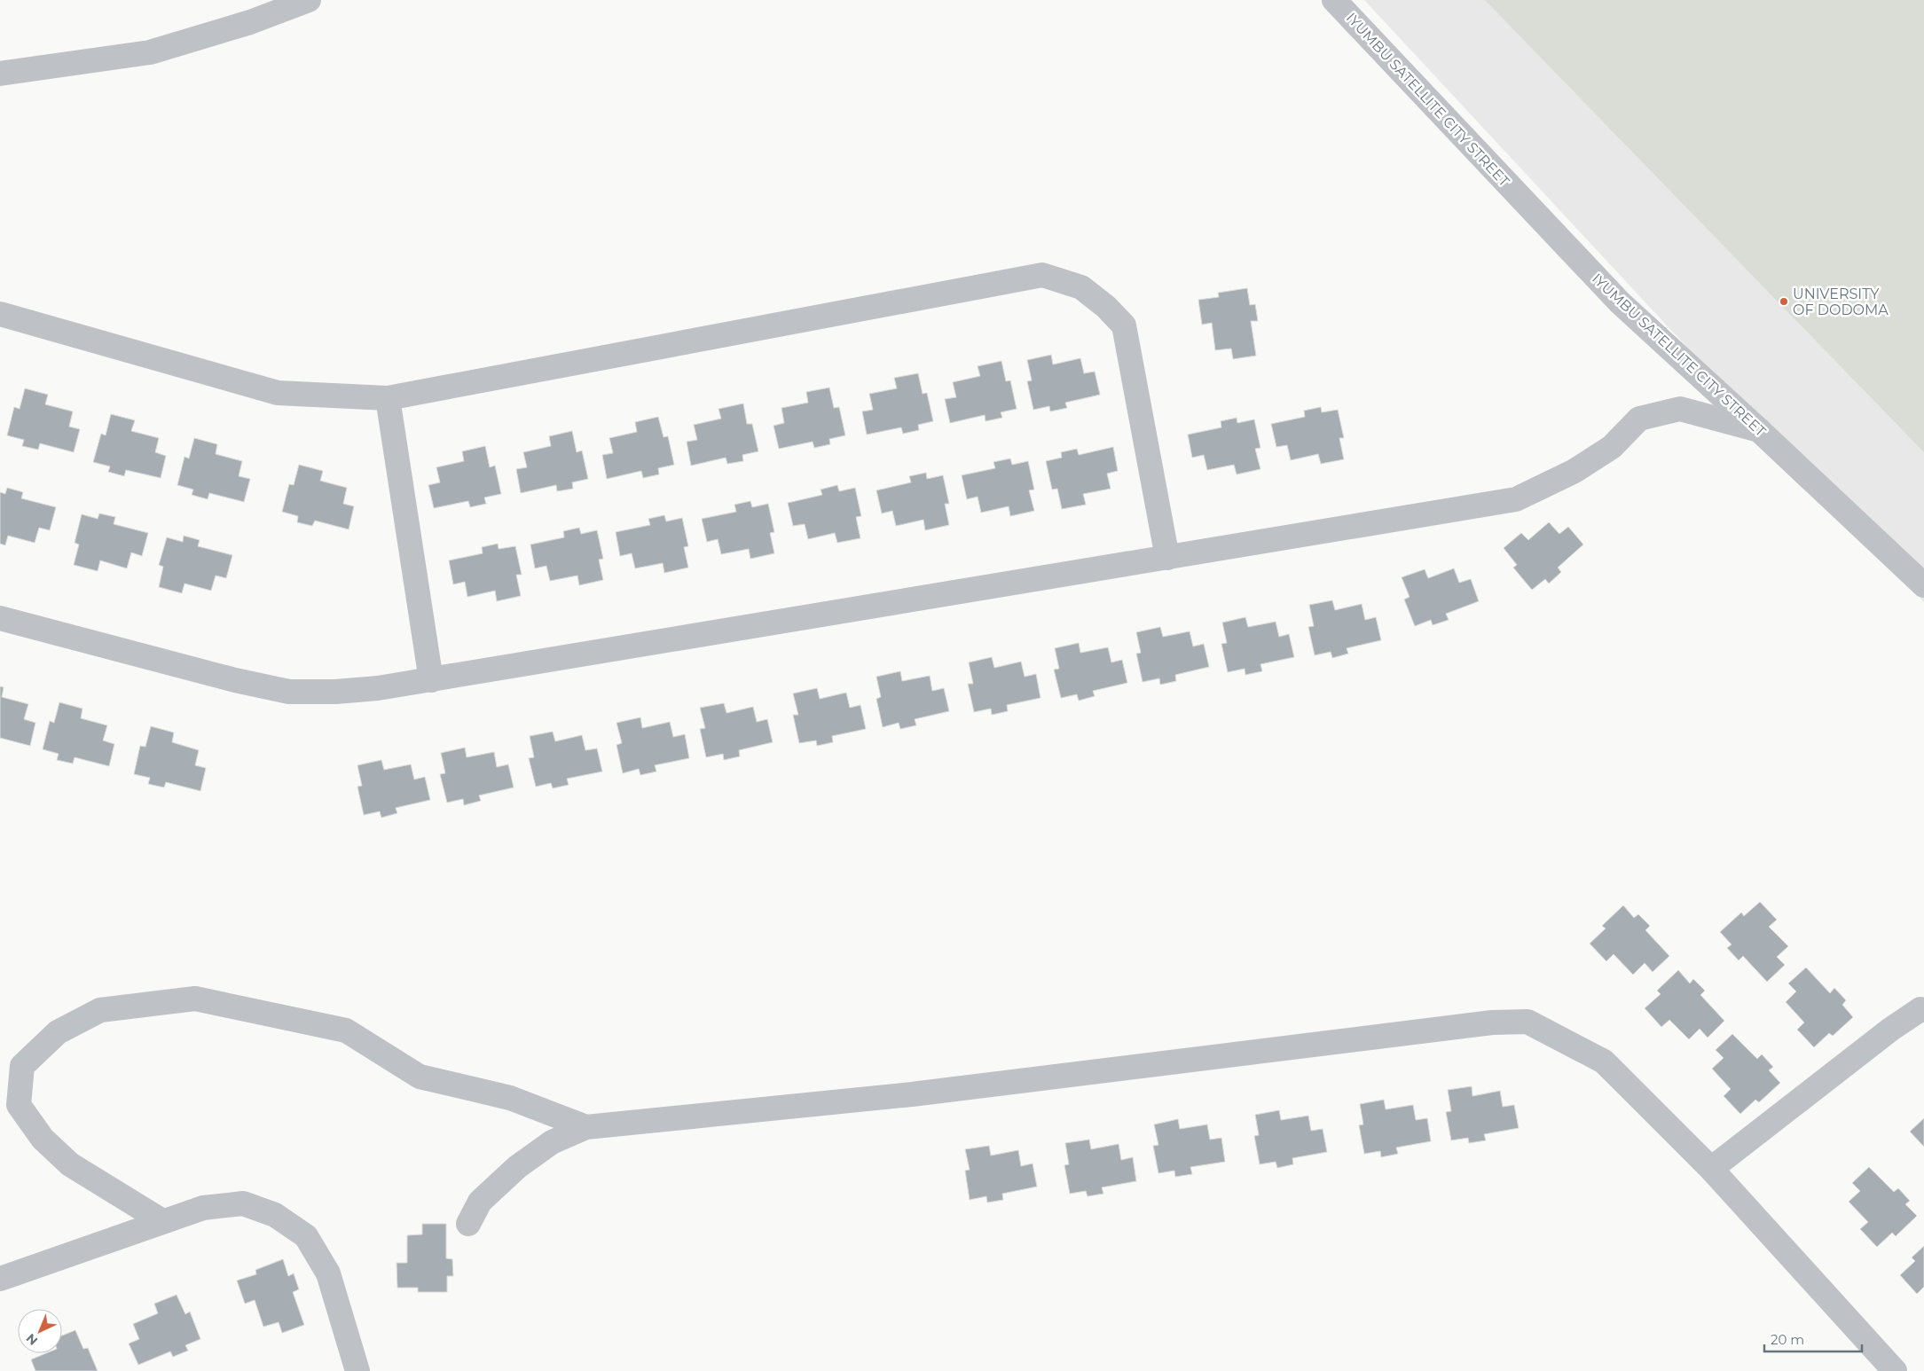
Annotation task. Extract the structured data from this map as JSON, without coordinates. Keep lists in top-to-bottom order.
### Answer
{
  "streets": {
    "street": ["IYUMBU SATELLITE CITY STREET"]
  },
  "places": ["UNIVERSITY OF DODOMA"],
  "scale_bar": "20 m",
  "north": "bottom left"
}
